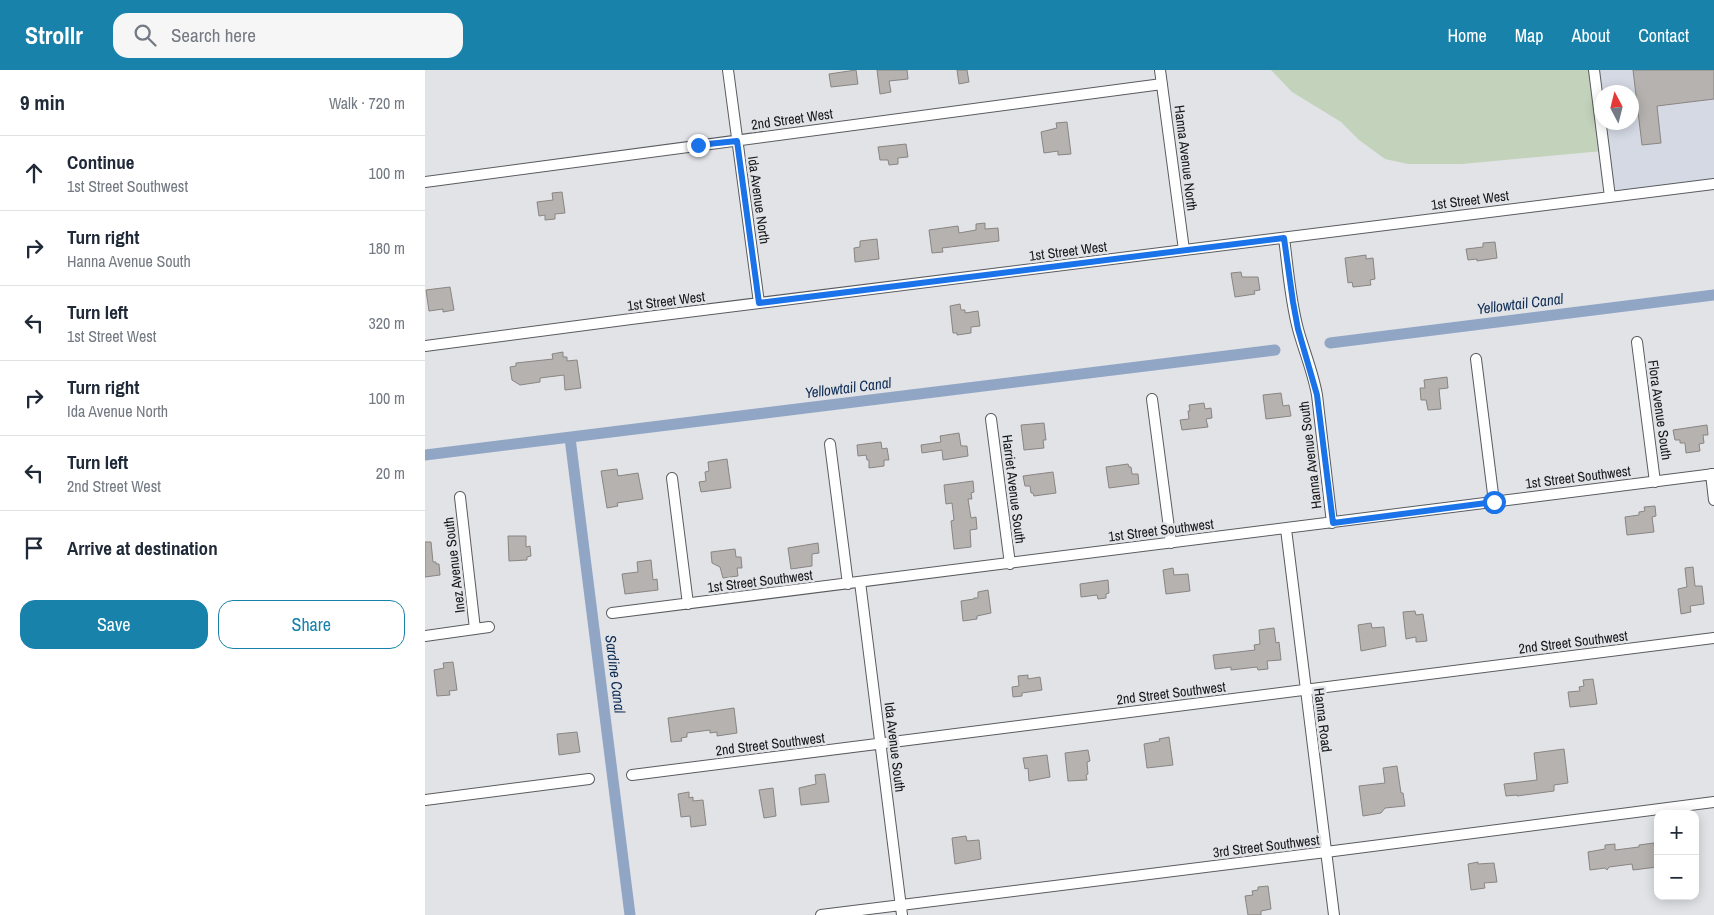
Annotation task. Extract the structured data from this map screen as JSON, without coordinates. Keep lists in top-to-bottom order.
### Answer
{
  "streets": {
    "street": [
      "2nd Street West",
      "Hanna Avenue North",
      "Ida Avenue North",
      "1st Street West",
      "Flora Avenue South",
      "Hanna Avenue South",
      "1st Street Southwest",
      "Harriet Avenue South",
      "Inez Avenue South",
      "2nd Street Southwest",
      "Hanna Road",
      "Ida Avenue South",
      "3rd Street Southwest"
    ]
  },
  "crossings": [
    ["2nd Street West", "Hanna Avenue North"],
    ["2nd Street West", "Ida Avenue North"],
    ["Hanna Avenue North", "1st Street West"],
    ["Ida Avenue North", "1st Street West"],
    ["1st Street West", "Hanna Avenue South"],
    ["Flora Avenue South", "1st Street Southwest"],
    ["Hanna Avenue South", "1st Street Southwest"],
    ["1st Street Southwest", "Harriet Avenue South"],
    ["1st Street Southwest", "Hanna Road"],
    ["1st Street Southwest", "Ida Avenue South"],
    ["2nd Street Southwest", "Hanna Road"],
    ["2nd Street Southwest", "Ida Avenue South"],
    ["Hanna Road", "3rd Street Southwest"],
    ["Ida Avenue South", "3rd Street Southwest"]
  ],
  "water": ["Yellowtail Canal", "Sardine Canal"],
  "north": "top",
  "page": {
    "header": "Strollr",
    "search": "Search here",
    "nav": [
      "Home",
      "Map",
      "About",
      "Contact"
    ],
    "heading": ["9 min", "Walk · 720 m"],
    "list": [
      ["Continue", "1st Street Southwest", "100 m"],
      ["Turn right", "Hanna Avenue South", "180 m"],
      ["Turn left", "1st Street West", "320 m"],
      ["Turn right", "Ida Avenue North", "100 m"],
      ["Turn left", "2nd Street West", "20 m"],
      "Arrive at destination"
    ],
    "buttons": ["Save", "Share"],
    "map_buttons": ["+", "−"]
  }
}
